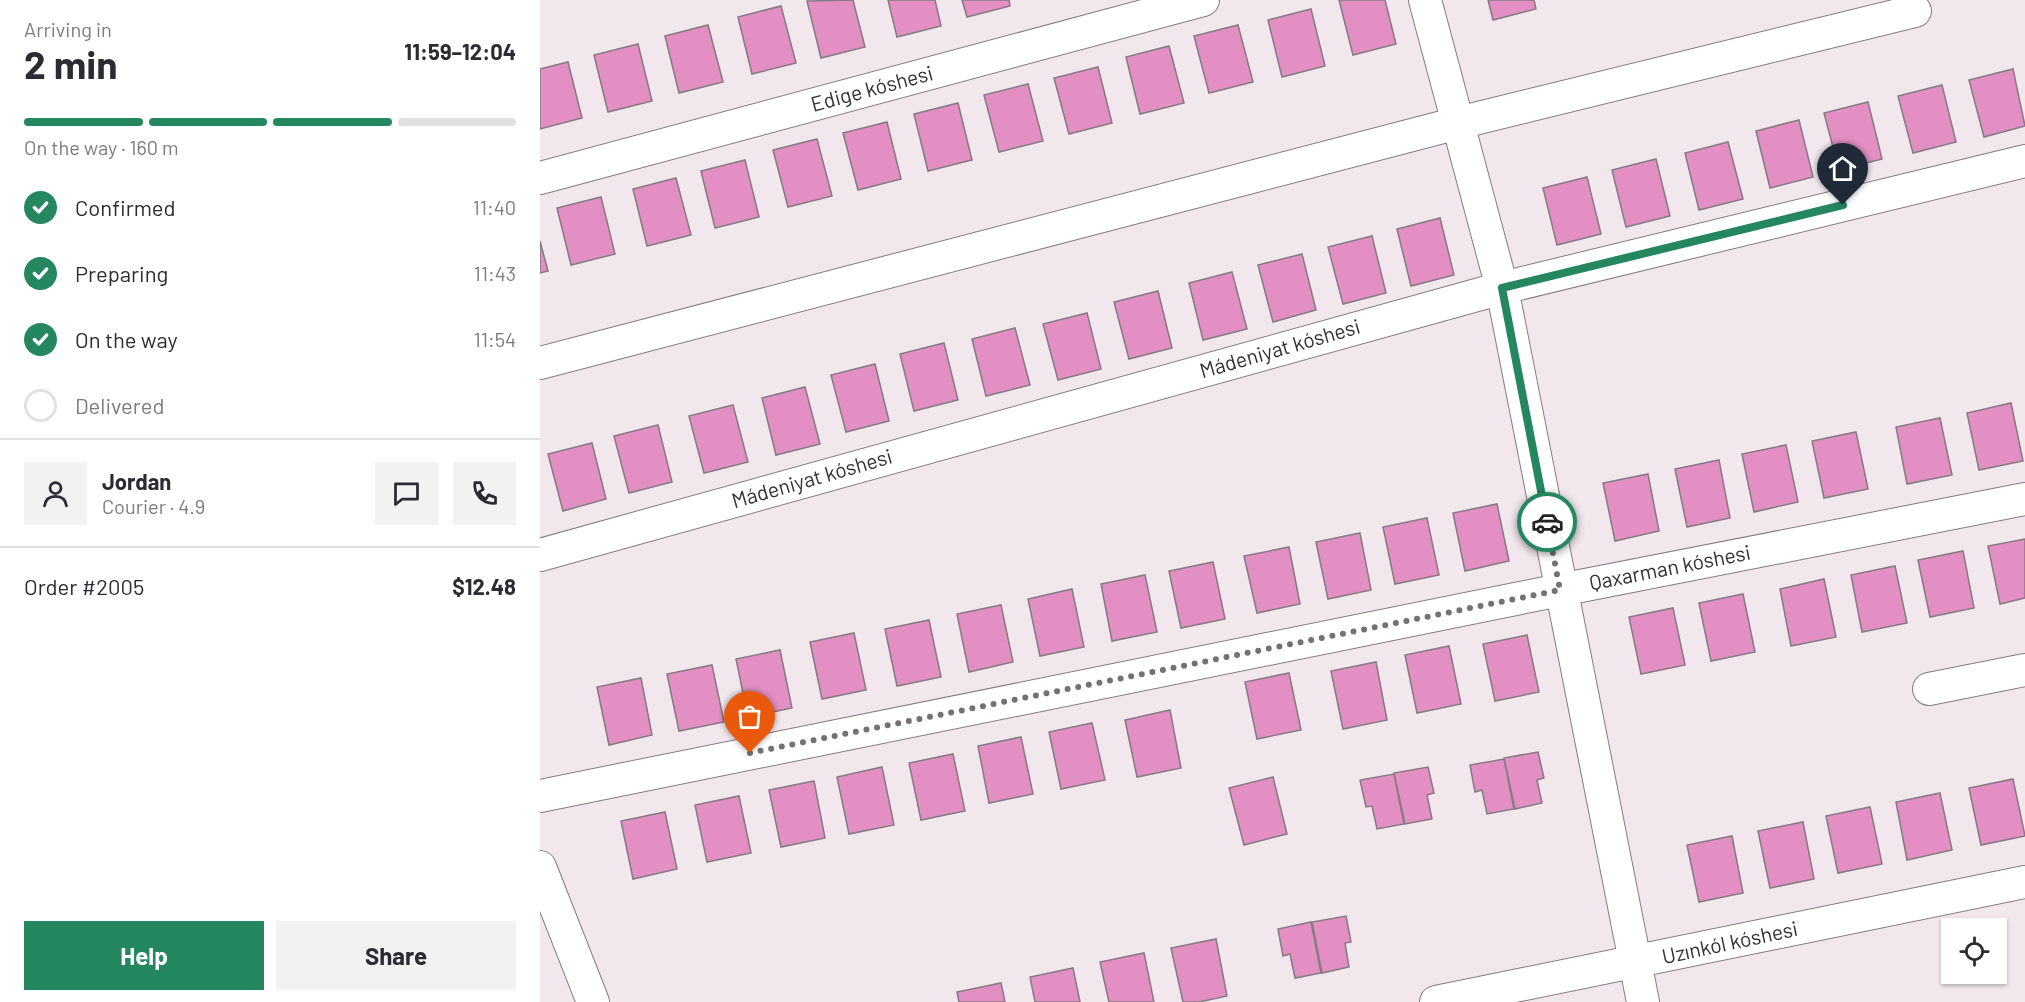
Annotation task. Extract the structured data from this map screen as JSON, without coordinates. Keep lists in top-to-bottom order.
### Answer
{
  "streets": {
    "street": [
      "Edige kóshesi",
      "Mádeniyat kóshesi",
      "Qaxarman kóshesi",
      "Uzınkól kóshesi"
    ]
  },
  "page": {
    "heading": ["2 min", "Arriving in", "11:59–12:04"],
    "panel": [
      "Jordan",
      "Courier · 4.9",
      "Order #2005",
      "$12.48"
    ],
    "bar": "On the way · 160 m",
    "list": [
      ["Confirmed", "11:40"],
      ["Preparing", "11:43"],
      ["On the way", "11:54"],
      "Delivered"
    ],
    "buttons": ["Help", "Share"]
  }
}
